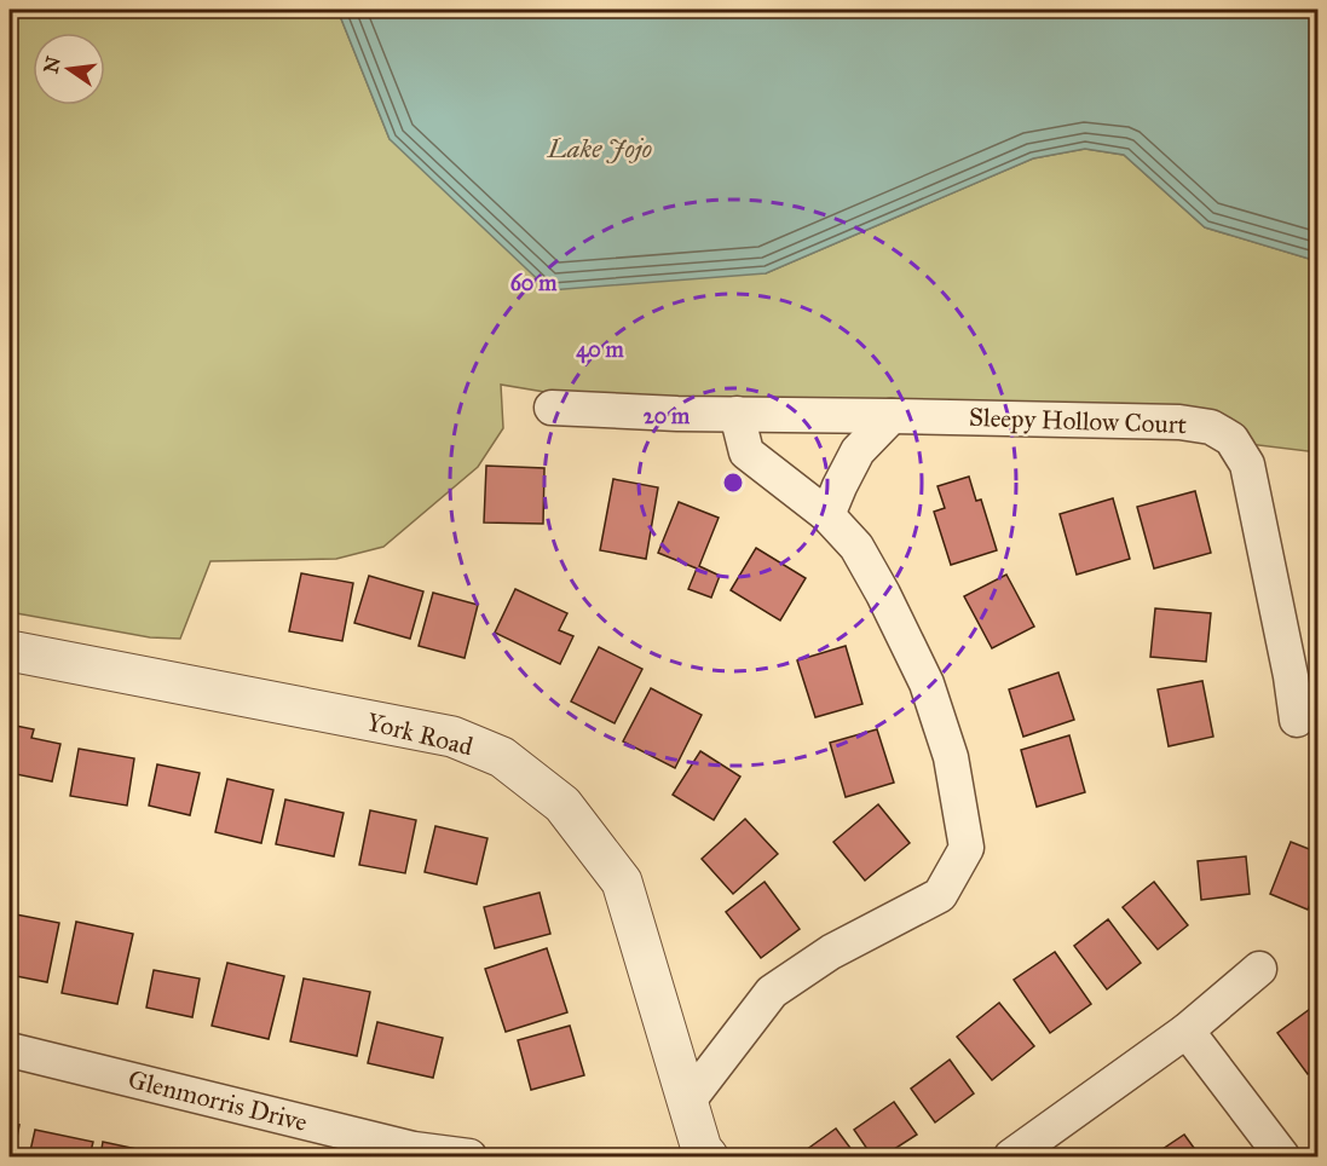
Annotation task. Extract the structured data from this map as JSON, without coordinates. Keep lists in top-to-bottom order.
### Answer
{
  "streets": {
    "street": ["Sleepy Hollow Court", "York Road", "Glenmorris Drive"]
  },
  "water": ["Lake Jojo"],
  "north": "left",
  "rings": ["60 m", "40 m", "20 m"]
}
